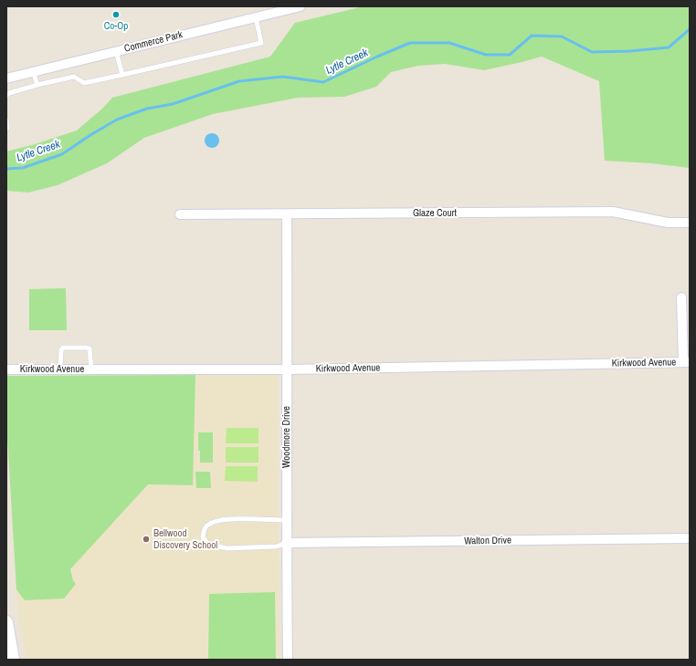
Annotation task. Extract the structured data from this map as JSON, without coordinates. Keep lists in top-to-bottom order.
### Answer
{
  "streets": {
    "street": [
      "Commerce Park",
      "Glaze Court",
      "Kirkwood Avenue",
      "Woodmore Drive",
      "Walton Drive"
    ]
  },
  "crossings": [
    ["Glaze Court", "Woodmore Drive"],
    ["Kirkwood Avenue", "Woodmore Drive"],
    ["Woodmore Drive", "Walton Drive"]
  ],
  "water": ["Lytle Creek"],
  "places": ["Co-Op", "Bellwood Discovery School"]
}
